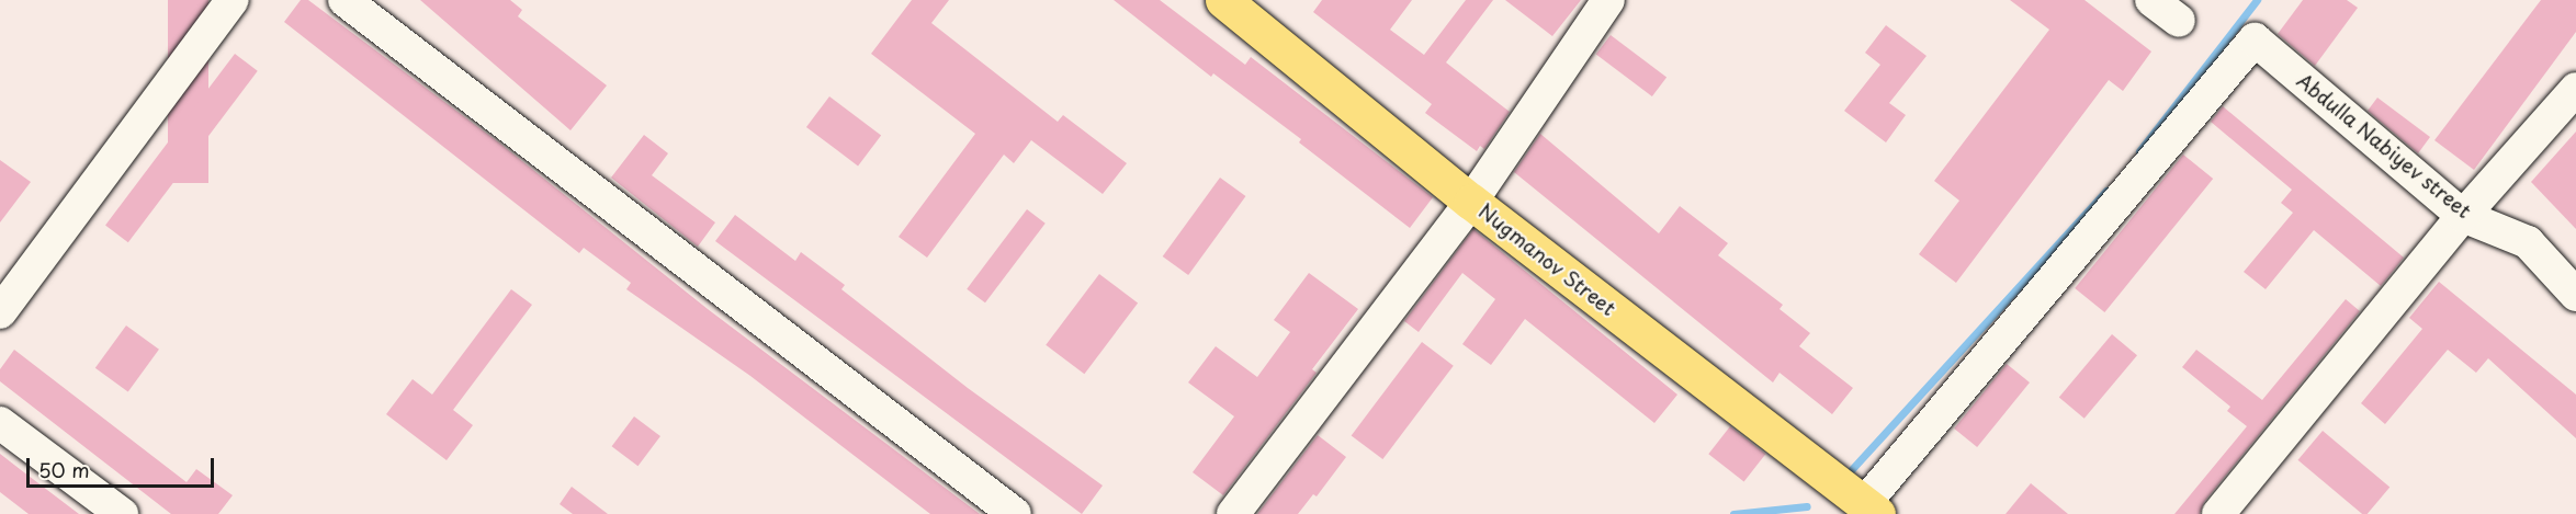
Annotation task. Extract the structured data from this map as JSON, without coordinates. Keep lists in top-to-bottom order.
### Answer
{
  "streets": {
    "main road": ["Nugmanov Street"],
    "street": ["Abdulla Nabiyev street"]
  },
  "crossings": [
    ["Abdulla Nabiyev street", "Nugmanov Street"]
  ],
  "scale_bar": "50 m"
}
